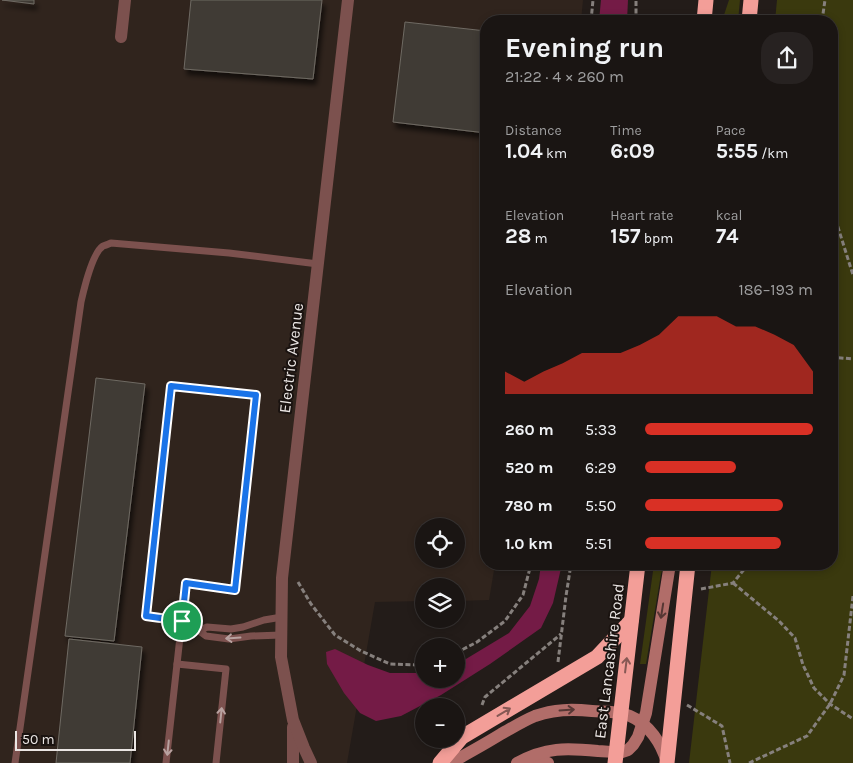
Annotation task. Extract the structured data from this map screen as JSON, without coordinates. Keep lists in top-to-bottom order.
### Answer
{
  "streets": {
    "highway": ["East Lancashire Road"],
    "street": ["Electric Avenue"]
  },
  "scale_bar": "50 m",
  "page": {
    "heading": ["Evening run", "21:22 · 4 × 260 m"],
    "stats": [
      ["Distance", "1.04 km"],
      ["Time", "6:09"],
      ["Pace", "5:55 /km"],
      ["Elevation", "28 m"],
      ["Heart rate", "157 bpm"],
      ["kcal", "74"]
    ],
    "chart": ["Elevation", "186–193 m"],
    "list": [
      {
        "name": "260 m",
        "note": "5:33"
      },
      {
        "name": "520 m",
        "note": "6:29"
      },
      {
        "name": "780 m",
        "note": "5:50"
      },
      {
        "name": "1.0 km",
        "note": "5:51"
      }
    ],
    "map_buttons": ["+", "−"],
    "scale": "50 m"
  }
}
